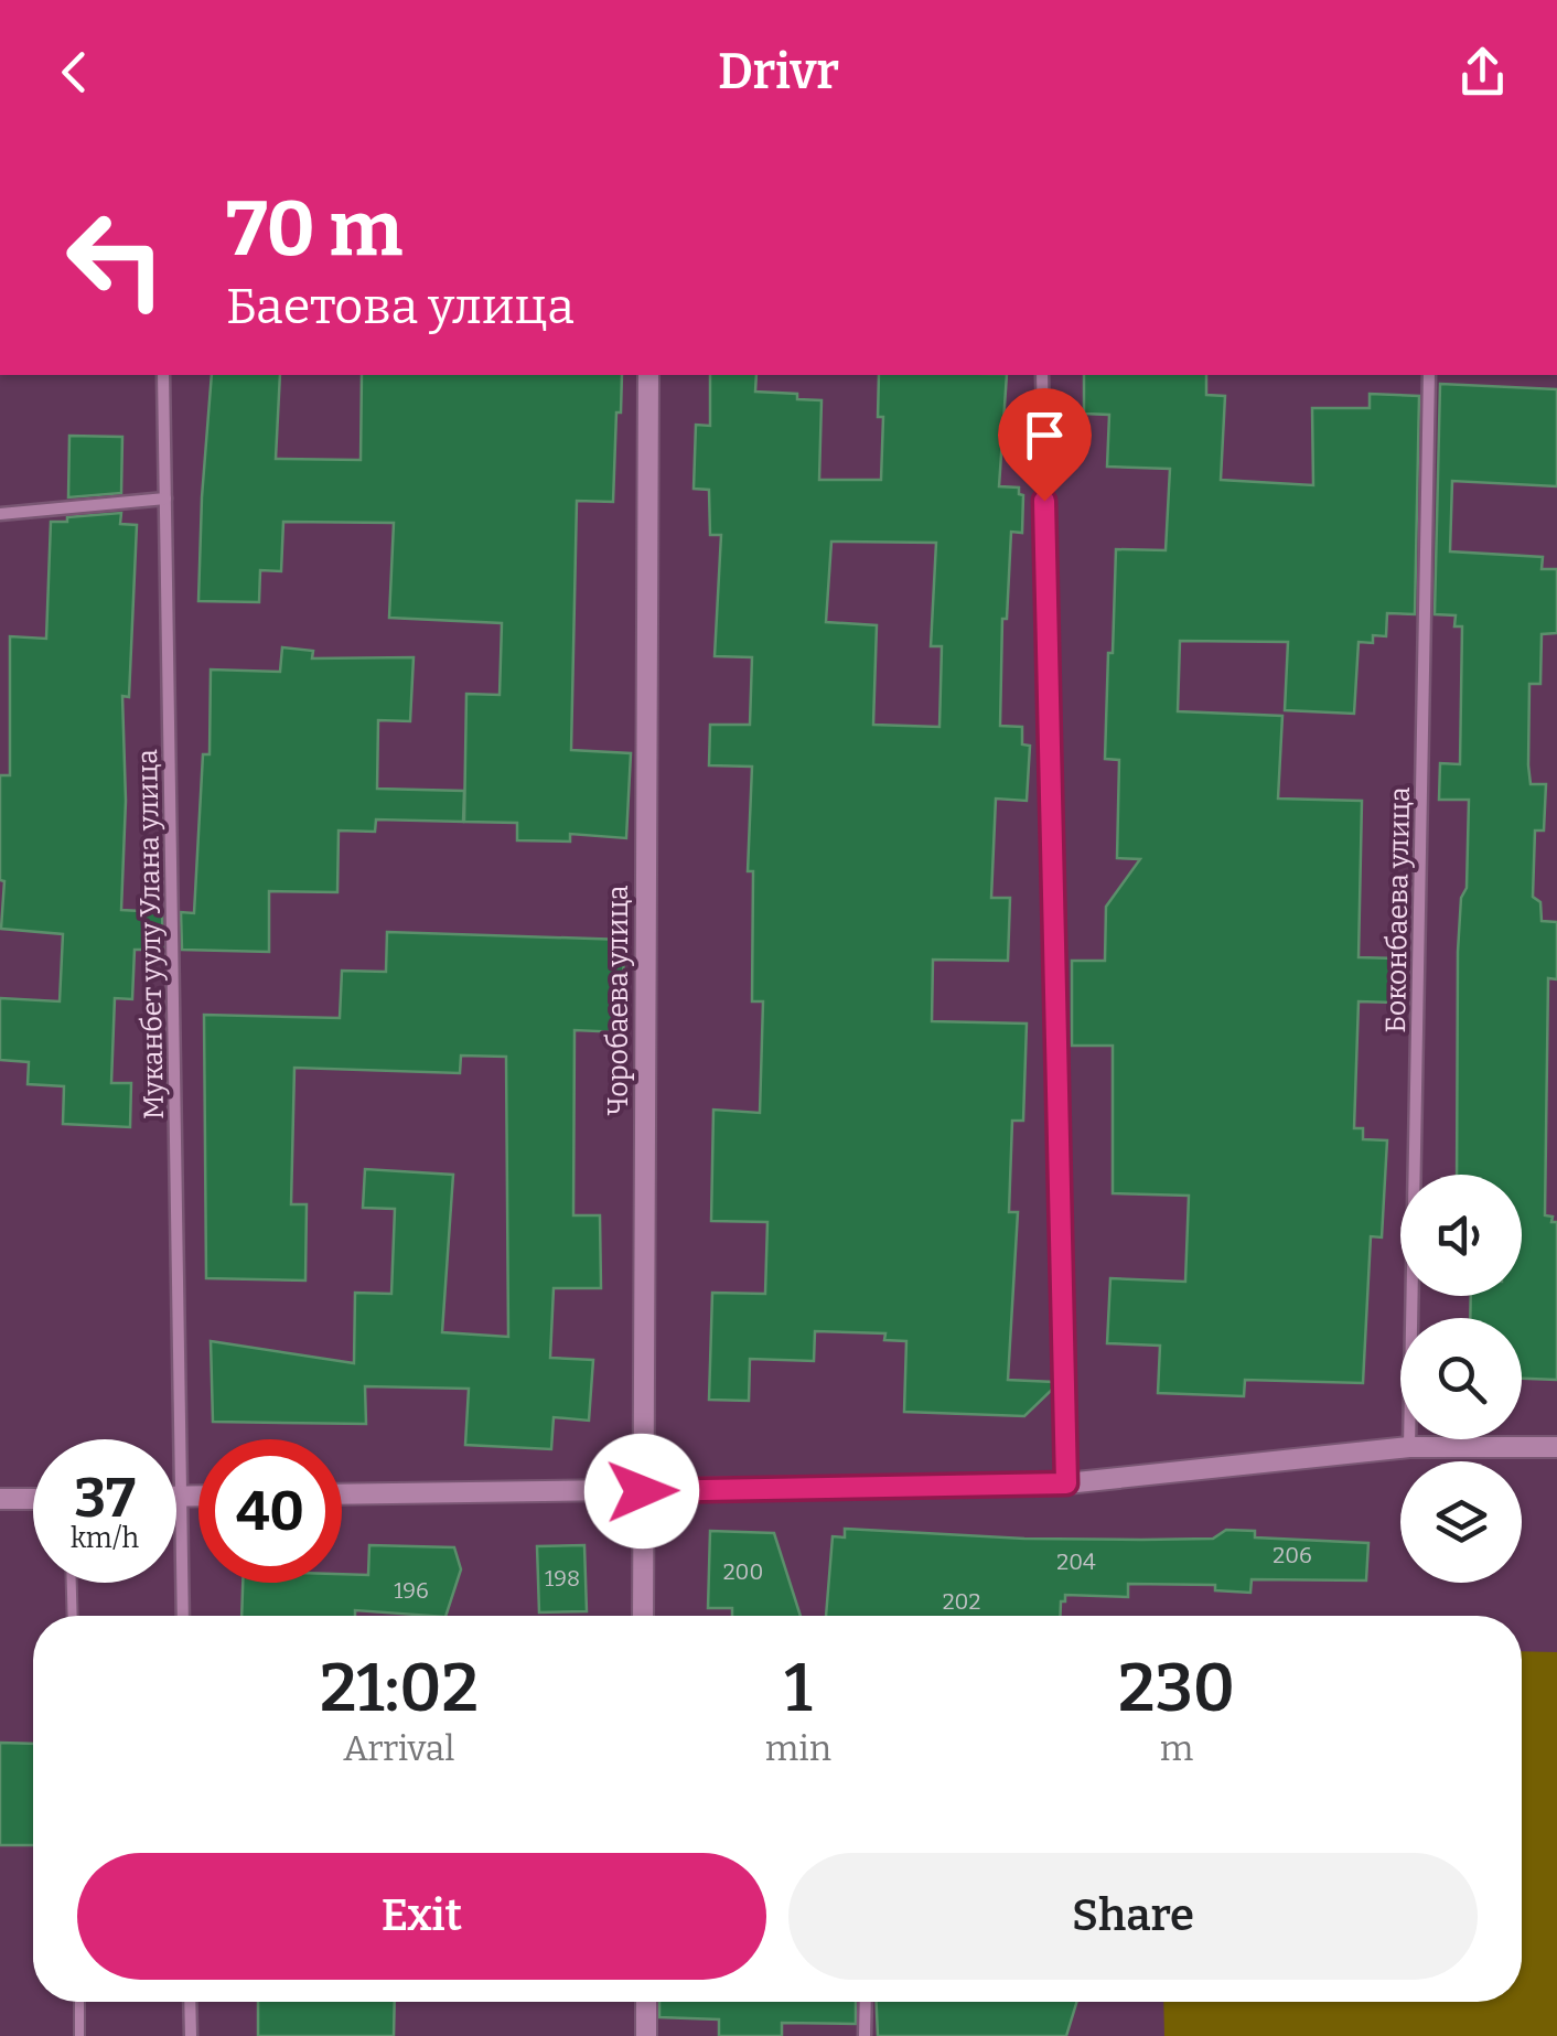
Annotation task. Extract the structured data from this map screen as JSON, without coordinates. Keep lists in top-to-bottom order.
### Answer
{
  "streets": {
    "street": ["Боконбаева улица", "Муканбет уулу Улана улица", "Чоробаева улица"]
  },
  "house_numbers": [
    "206",
    "204",
    "200",
    "198",
    "196",
    "202"
  ],
  "page": {
    "header": "Drivr",
    "turn": ["70 m", "Баетова улица"],
    "speed": "37 km/h",
    "limit": "40",
    "eta": [
      "21:02",
      "Arrival",
      "1",
      "min",
      "230",
      "m"
    ],
    "buttons": ["Exit", "Share"]
  }
}
